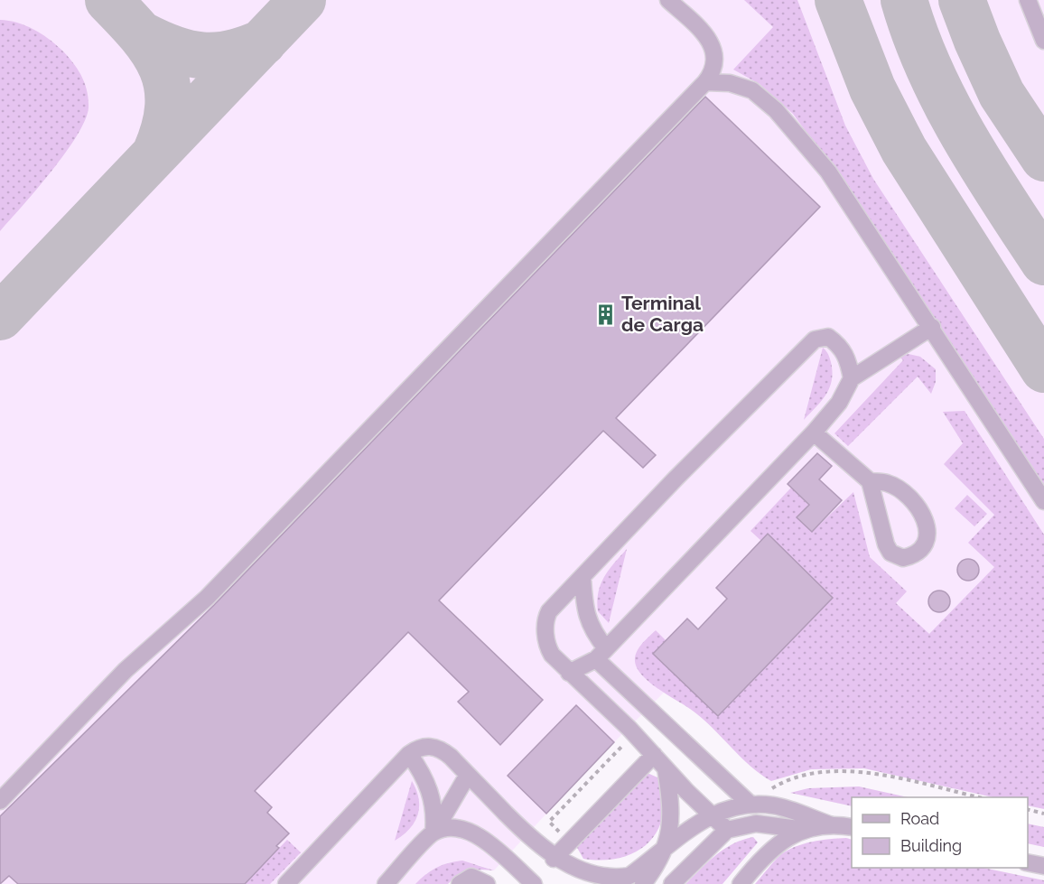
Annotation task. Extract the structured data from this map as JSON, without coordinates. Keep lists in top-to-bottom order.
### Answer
{
  "places": {
    "building": ["Terminal de Carga"]
  },
  "legend": ["Road", "Building"]
}
